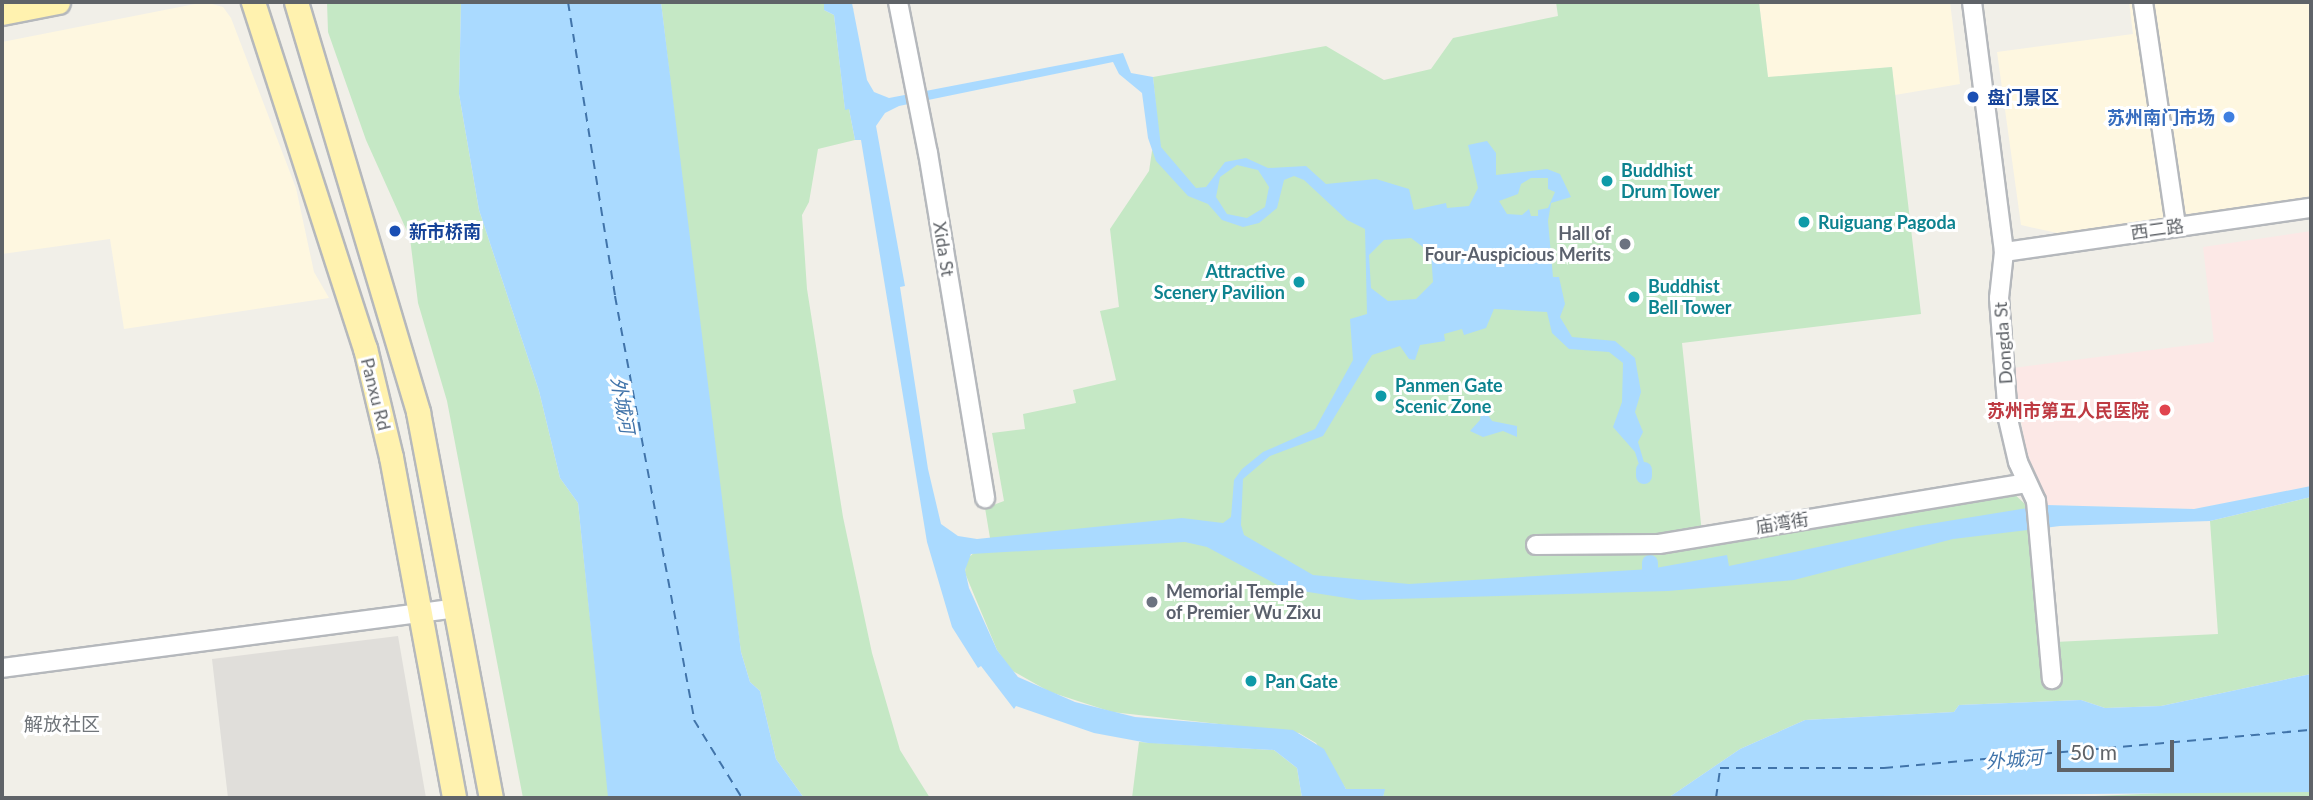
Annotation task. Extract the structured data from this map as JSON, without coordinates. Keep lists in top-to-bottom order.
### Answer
{
  "streets": {
    "main road": ["Panxu Rd"],
    "street": [
      "西二路",
      "Xida St",
      "Dongda St",
      "庙湾街"
    ]
  },
  "crossings": [
    ["西二路", "Dongda St"],
    ["Dongda St", "庙湾街"]
  ],
  "districts": ["解放社区"],
  "water": ["外城河"],
  "places": [
    "盘门景区",
    "苏州南门市场",
    "Buddhist Drum Tower",
    "Ruiguang Pagoda",
    "新市桥南",
    "Hall of Four-Auspicious Merits",
    "Attractive Scenery Pavilion",
    "Buddhist Bell Tower",
    "Panmen Gate Scenic Zone",
    "苏州市第五人民医院",
    "Memorial Temple of Premier Wu Zixu",
    "Pan Gate"
  ],
  "scale_bar": "50 m"
}
